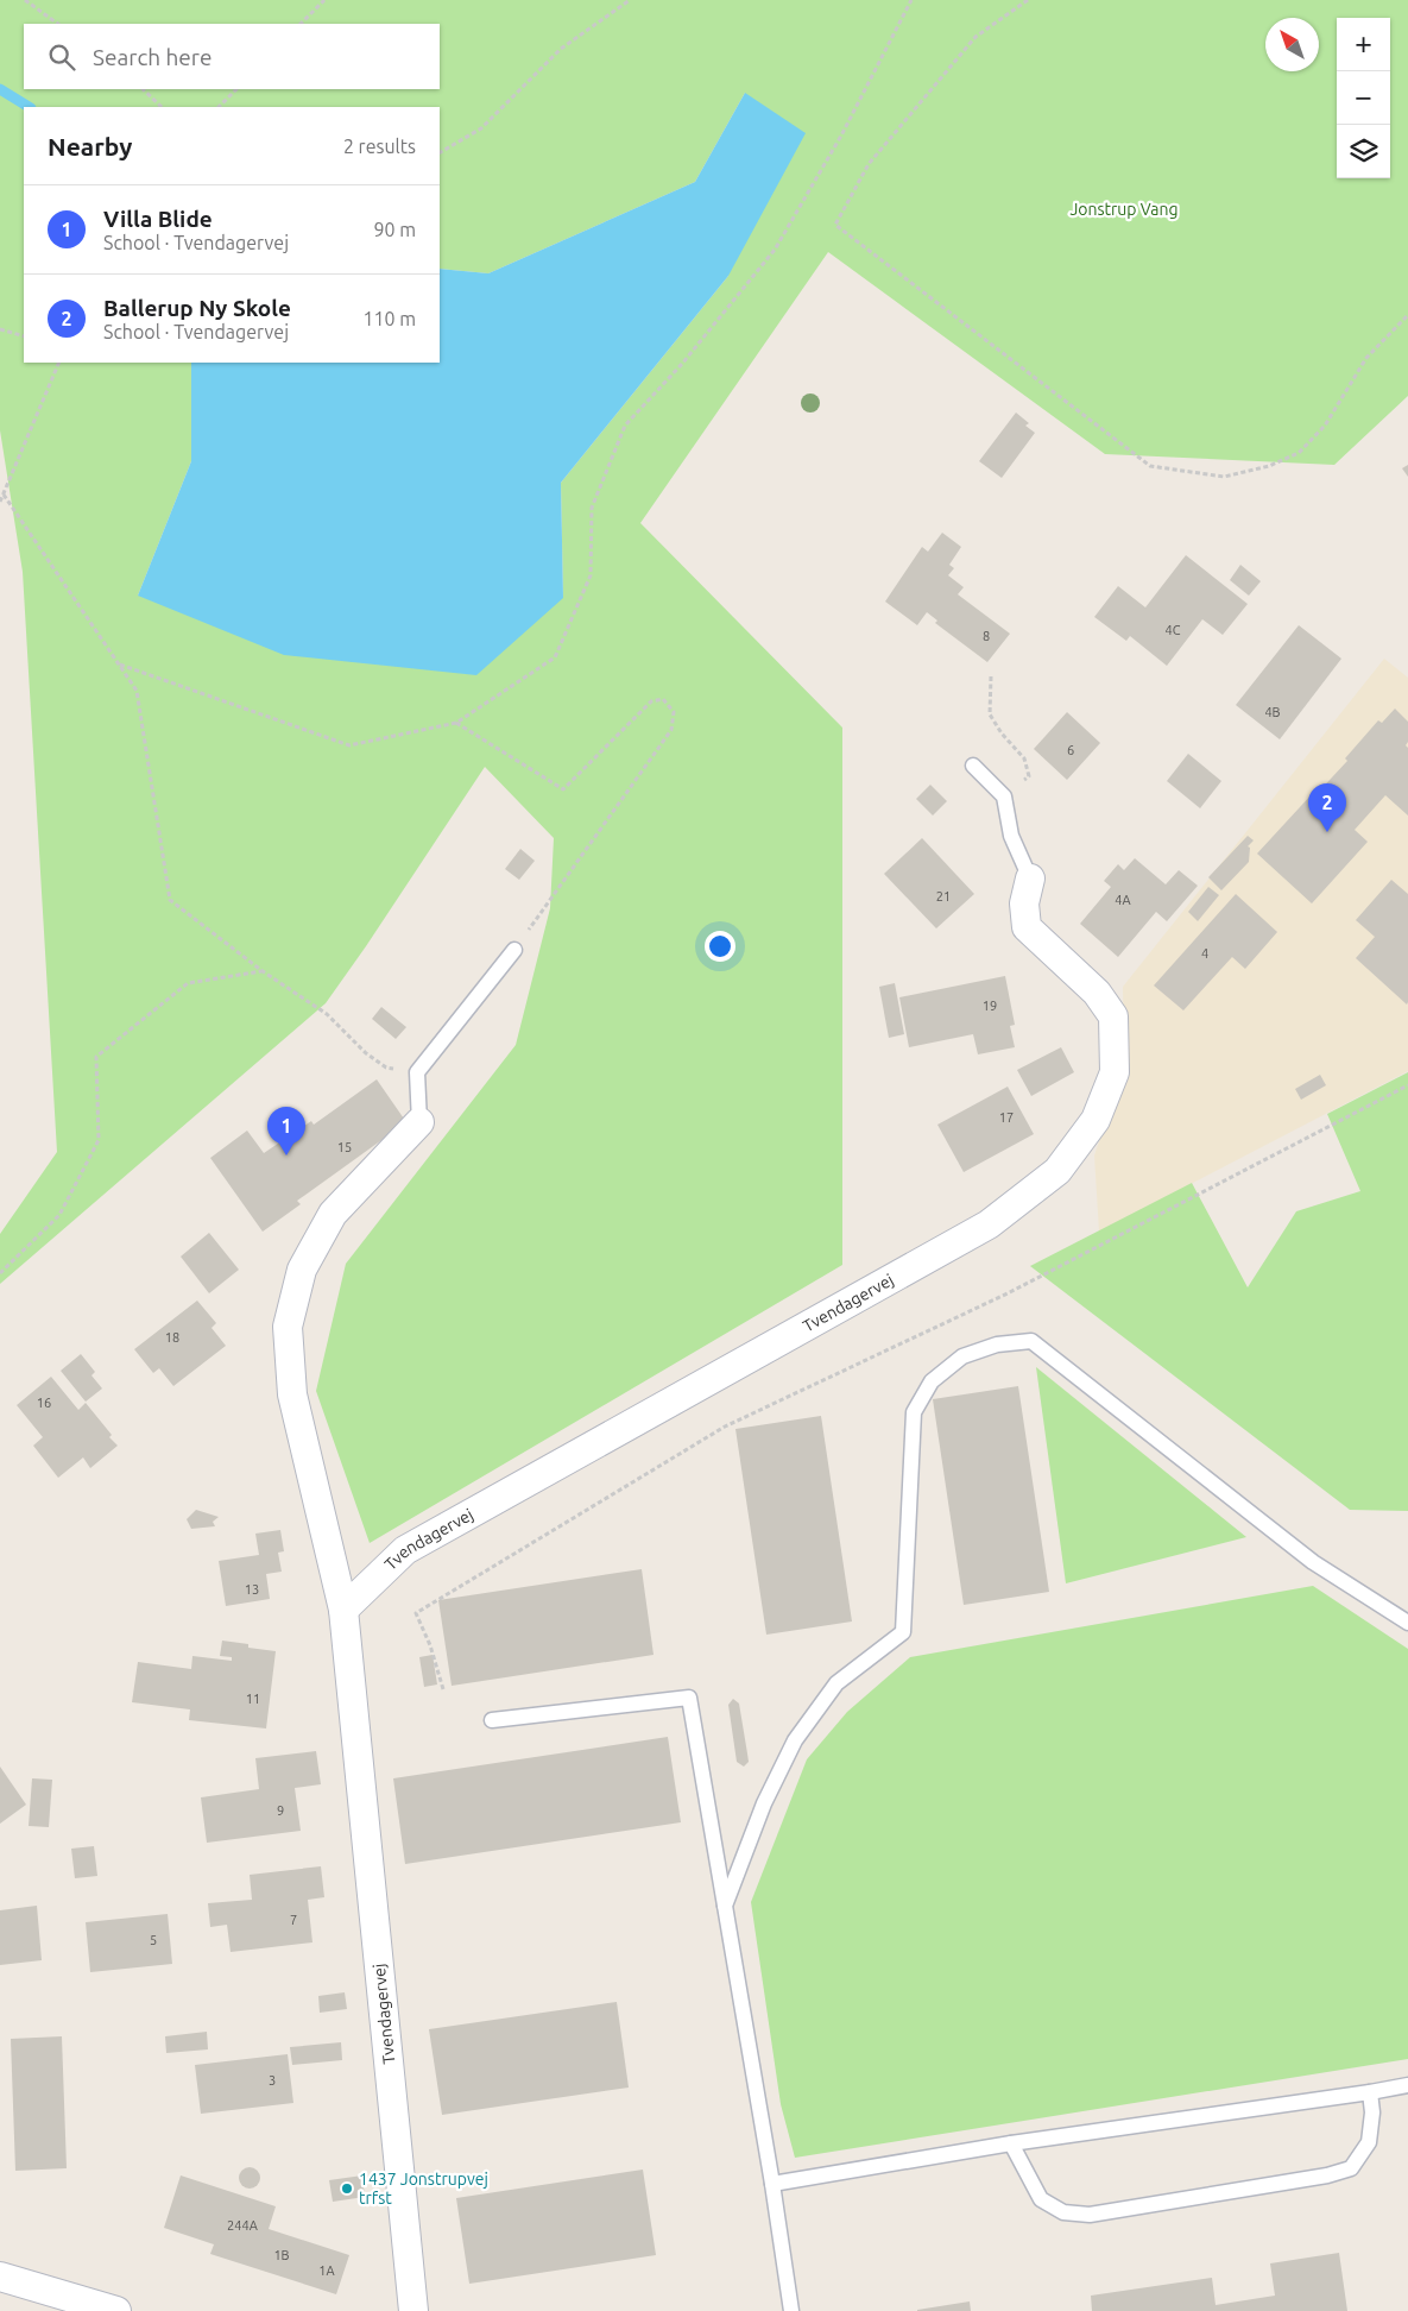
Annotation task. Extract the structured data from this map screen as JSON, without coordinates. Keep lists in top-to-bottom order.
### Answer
{
  "streets": {
    "street": ["Tvendagervej"]
  },
  "parks": ["Jonstrup Vang"],
  "places": ["1437 Jonstrupvej trfst"],
  "house_numbers": [
    "4C",
    "8",
    "4B",
    "6",
    "21",
    "4A",
    "4",
    "19",
    "17",
    "15",
    "18",
    "16",
    "13",
    "11",
    "9",
    "7",
    "5",
    "3",
    "244A",
    "1B",
    "1A"
  ],
  "north": "top left",
  "page": {
    "map_buttons": ["+", "−"],
    "search": "Search here",
    "heading": ["Nearby", "2 results"],
    "list": [
      {
        "mark": "1",
        "name": "Villa Blide",
        "note": "School · Tvendagervej",
        "value": "90 m"
      },
      {
        "mark": "2",
        "name": "Ballerup Ny Skole",
        "note": "School · Tvendagervej",
        "value": "110 m"
      }
    ],
    "pins": ["2", "1"]
  }
}
